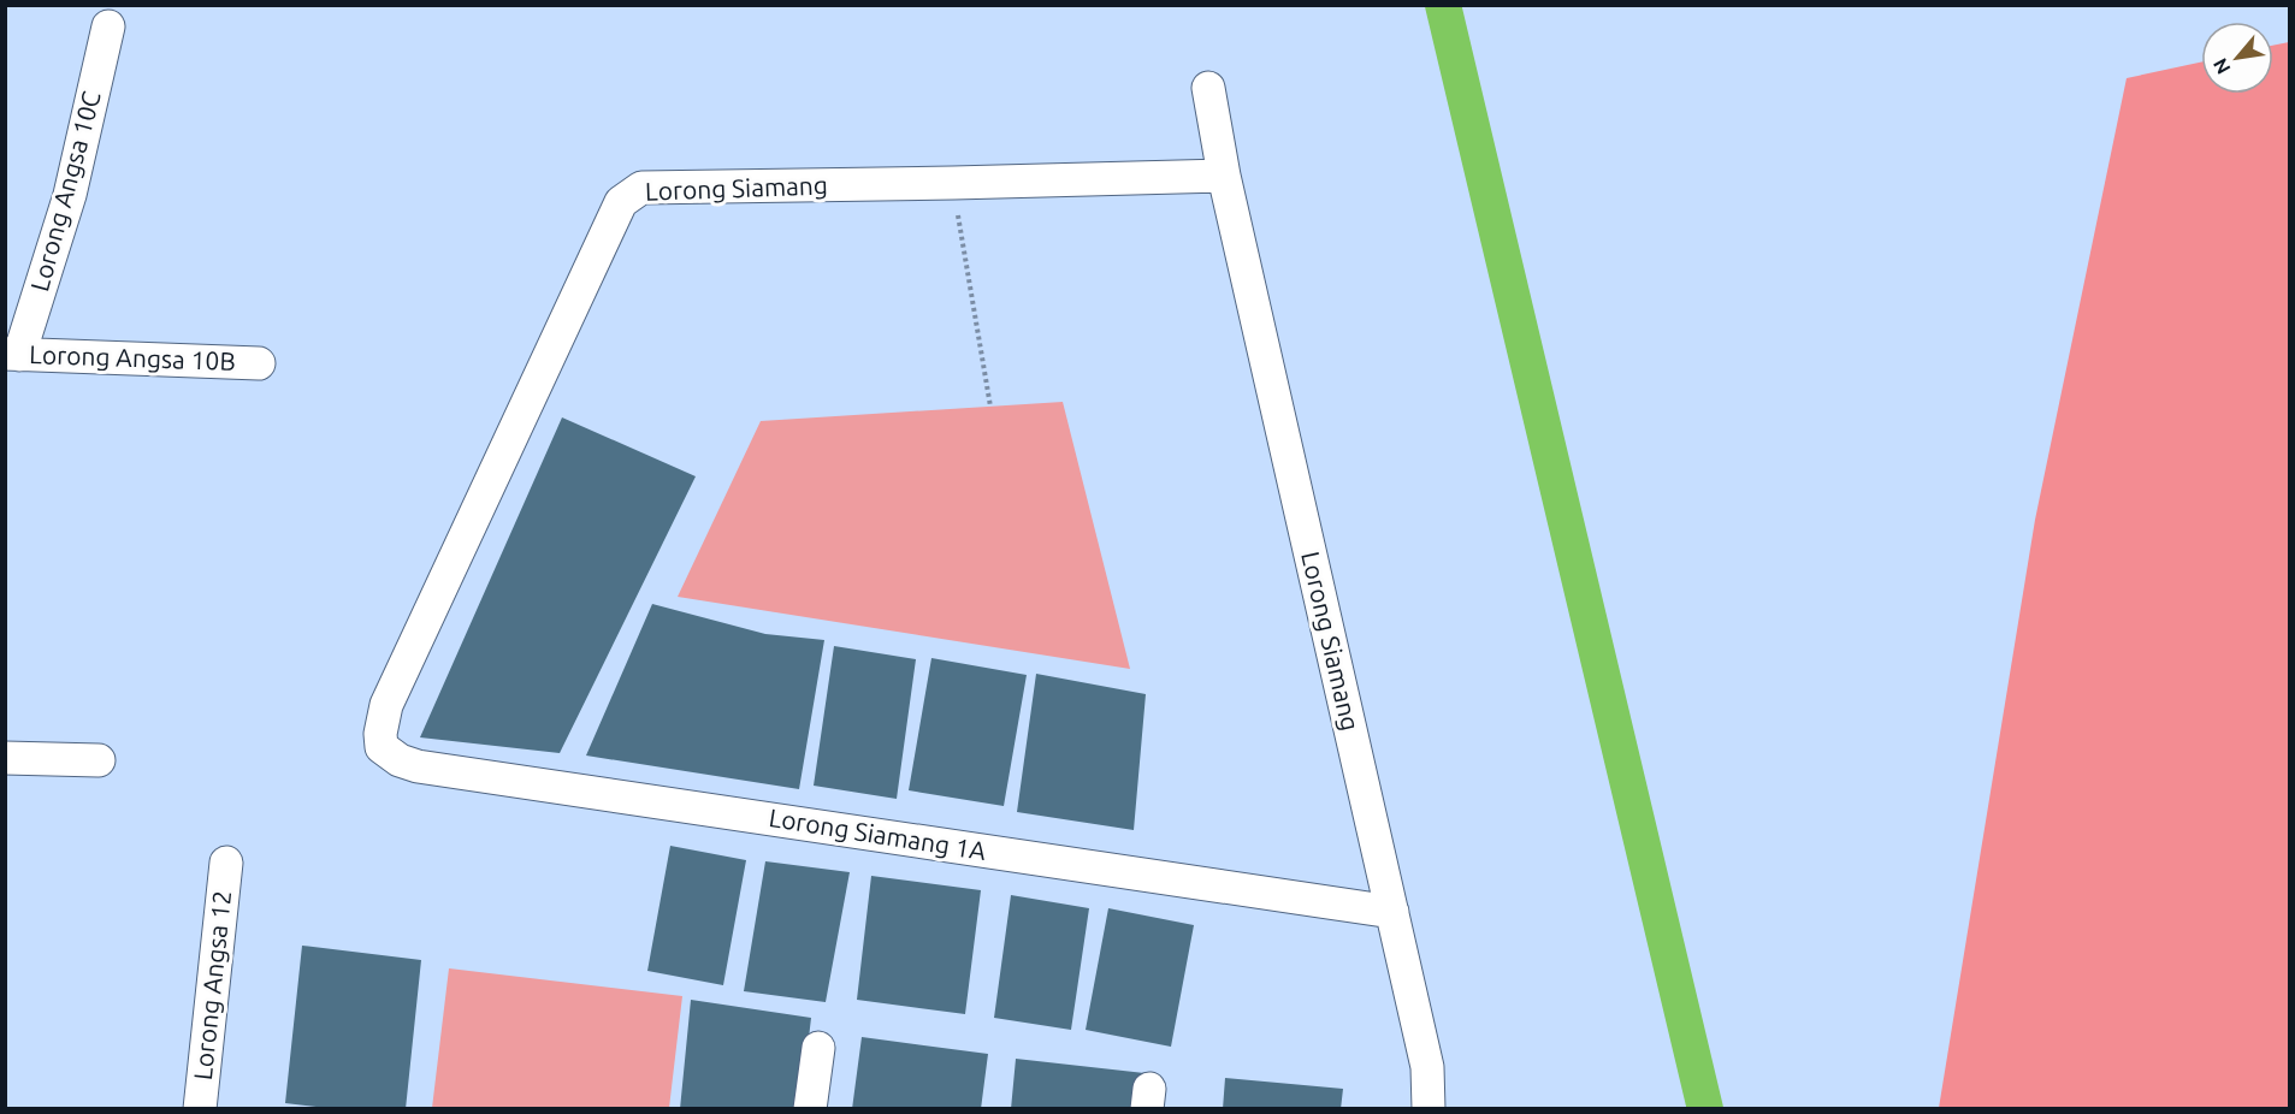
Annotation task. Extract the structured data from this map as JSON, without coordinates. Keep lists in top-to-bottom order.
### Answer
{
  "streets": {
    "street": [
      "Lorong Siamang",
      "Lorong Angsa 10C",
      "Lorong Angsa 10B",
      "Lorong Siamang 1A",
      "Lorong Angsa 12"
    ]
  },
  "crossings": [
    ["Lorong Siamang", "Lorong Siamang 1A"],
    ["Lorong Angsa 10C", "Lorong Angsa 10B"]
  ],
  "north": "bottom left"
}
